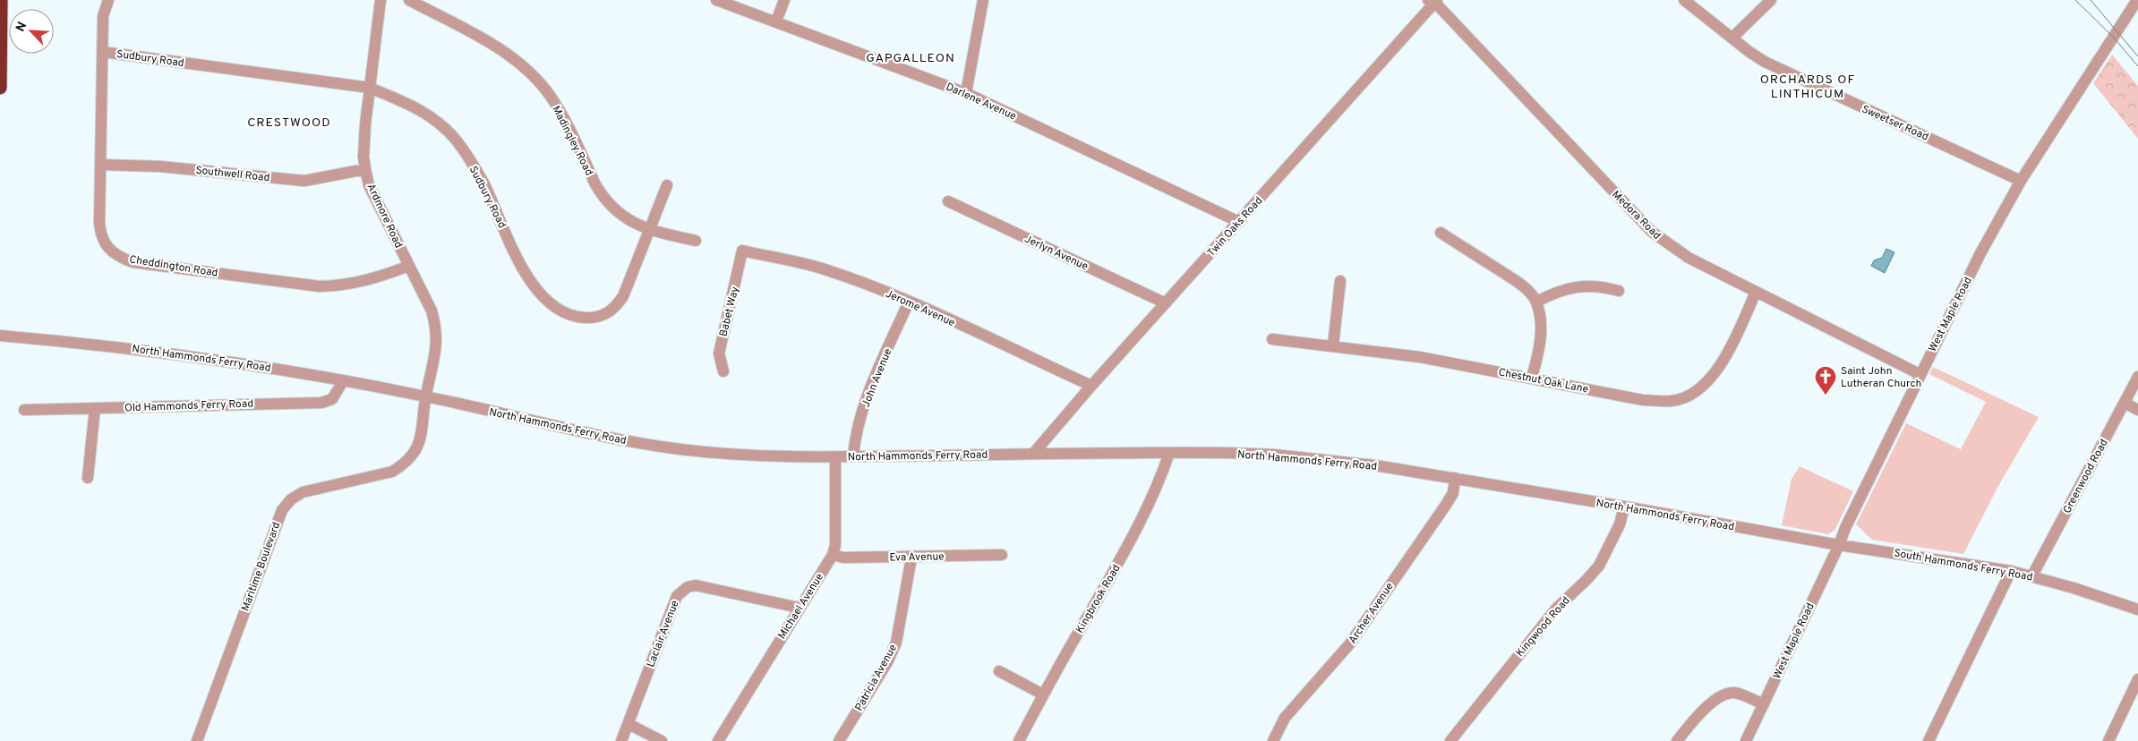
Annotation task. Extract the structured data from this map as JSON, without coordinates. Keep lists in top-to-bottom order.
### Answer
{
  "streets": {
    "street": [
      "Sudbury Road",
      "Darlene Avenue",
      "Sweetser Road",
      "Madingley Road",
      "Southwell Road",
      "Medora Road",
      "Ardmore Road",
      "Twin Oaks Road",
      "Jerlyn Avenue",
      "Cheddington Road",
      "Jerome Avenue",
      "Babet Way",
      "West Maple Road",
      "North Hammonds Ferry Road",
      "John Avenue",
      "Chestnut Oak Lane",
      "Old Hammonds Ferry Road",
      "Greenwood Road",
      "Eva Avenue",
      "South Hammonds Ferry Road",
      "Maritime Boulevard",
      "Kingbrook Road",
      "Michael Avenue",
      "Archer Avenue",
      "Kingwood Road",
      "Laclair Avenue",
      "Patricia Avenue"
    ]
  },
  "crossings": [
    ["Sudbury Road", "Madingley Road"],
    ["Sudbury Road", "Ardmore Road"],
    ["Sudbury Road", "Cheddington Road"],
    ["Darlene Avenue", "Twin Oaks Road"],
    ["Sweetser Road", "West Maple Road"],
    ["Southwell Road", "Ardmore Road"],
    ["Southwell Road", "Cheddington Road"],
    ["Medora Road", "Twin Oaks Road"],
    ["Medora Road", "West Maple Road"],
    ["Medora Road", "Chestnut Oak Lane"],
    ["Ardmore Road", "Cheddington Road"],
    ["Ardmore Road", "North Hammonds Ferry Road"],
    ["Ardmore Road", "Maritime Boulevard"],
    ["Twin Oaks Road", "Jerlyn Avenue"],
    ["Twin Oaks Road", "Jerome Avenue"],
    ["Twin Oaks Road", "North Hammonds Ferry Road"],
    ["Jerome Avenue", "Babet Way"],
    ["Jerome Avenue", "John Avenue"],
    ["West Maple Road", "North Hammonds Ferry Road"],
    ["West Maple Road", "South Hammonds Ferry Road"],
    ["North Hammonds Ferry Road", "John Avenue"],
    ["North Hammonds Ferry Road", "Old Hammonds Ferry Road"],
    ["North Hammonds Ferry Road", "South Hammonds Ferry Road"],
    ["North Hammonds Ferry Road", "Maritime Boulevard"],
    ["North Hammonds Ferry Road", "Kingbrook Road"],
    ["North Hammonds Ferry Road", "Michael Avenue"],
    ["North Hammonds Ferry Road", "Archer Avenue"],
    ["North Hammonds Ferry Road", "Kingwood Road"],
    ["Greenwood Road", "South Hammonds Ferry Road"],
    ["Eva Avenue", "Michael Avenue"],
    ["Eva Avenue", "Patricia Avenue"],
    ["Michael Avenue", "Laclair Avenue"]
  ],
  "districts": ["GAPGALLEON", "ORCHARDS OF LINTHICUM", "CRESTWOOD"],
  "places": {
    "church": ["Saint John Lutheran Church"]
  },
  "north": "top left"
}
